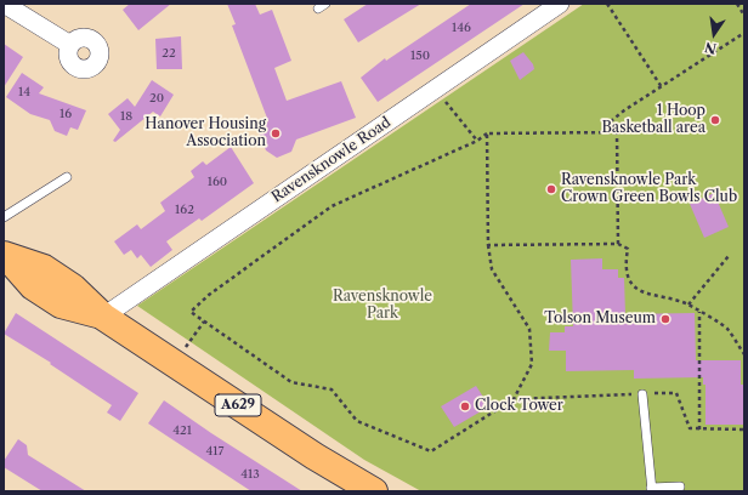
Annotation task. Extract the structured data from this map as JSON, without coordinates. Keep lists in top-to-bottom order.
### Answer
{
  "streets": {
    "highway": ["A629"],
    "street": ["Ravensknowle Road"]
  },
  "crossings": [
    ["Ravensknowle Road", "A629"]
  ],
  "parks": ["Ravensknowle Park"],
  "places": [
    "1 Hoop Basketball area",
    "Hanover Housing Association",
    "Ravensknowle Park Crown Green Bowls Club",
    "Tolson Museum",
    "Clock Tower"
  ],
  "house_numbers": [
    "146",
    "22",
    "150",
    "14",
    "20",
    "16",
    "18",
    "160",
    "162",
    "421",
    "417",
    "413"
  ],
  "north": "bottom"
}
